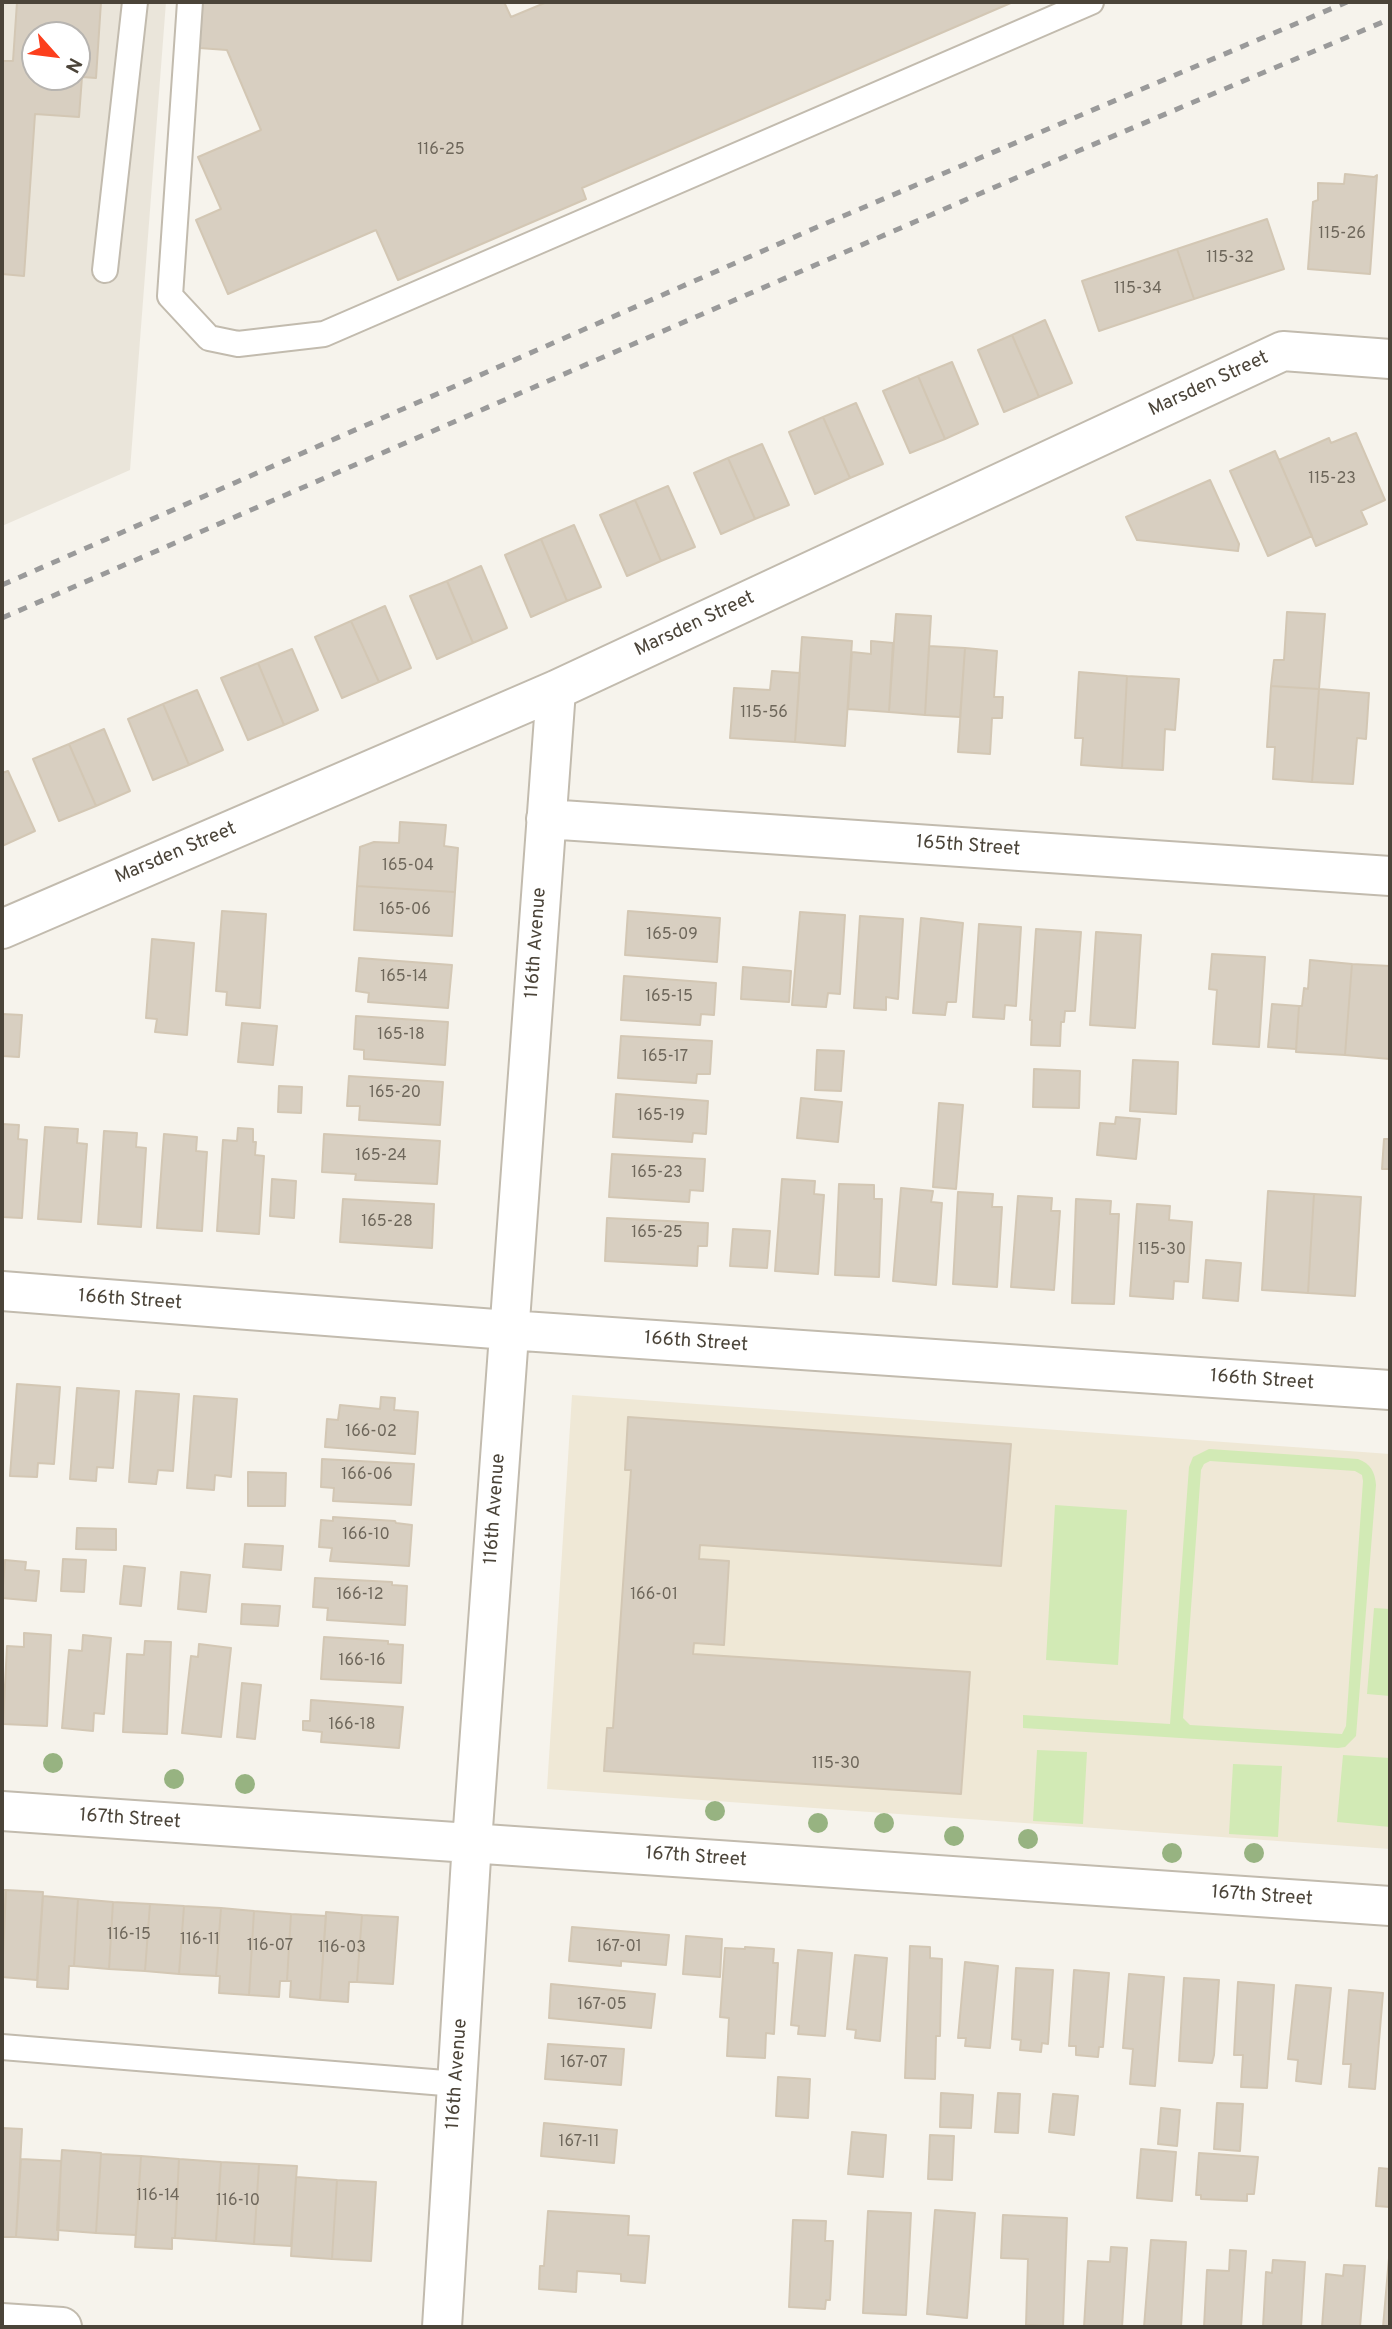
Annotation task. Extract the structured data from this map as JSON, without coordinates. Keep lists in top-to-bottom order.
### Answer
{
  "streets": {
    "street": [
      "Marsden Street",
      "165th Street",
      "116th Avenue",
      "166th Street",
      "167th Street"
    ]
  },
  "crossings": [
    ["Marsden Street", "116th Avenue"],
    ["165th Street", "116th Avenue"],
    ["116th Avenue", "166th Street"],
    ["116th Avenue", "167th Street"]
  ],
  "house_numbers": [
    "116-25",
    "115-26",
    "115-32",
    "115-34",
    "115-23",
    "115-56",
    "165-04",
    "165-06",
    "165-09",
    "165-14",
    "165-15",
    "165-18",
    "165-17",
    "165-20",
    "165-19",
    "165-24",
    "165-23",
    "165-28",
    "165-25",
    "115-30",
    "166-02",
    "166-06",
    "166-10",
    "166-12",
    "166-01",
    "166-16",
    "166-18",
    "115-30",
    "116-15",
    "116-11",
    "116-07",
    "167-01",
    "116-03",
    "167-05",
    "167-07",
    "167-11",
    "116-14",
    "116-10"
  ],
  "north": "bottom right"
}
